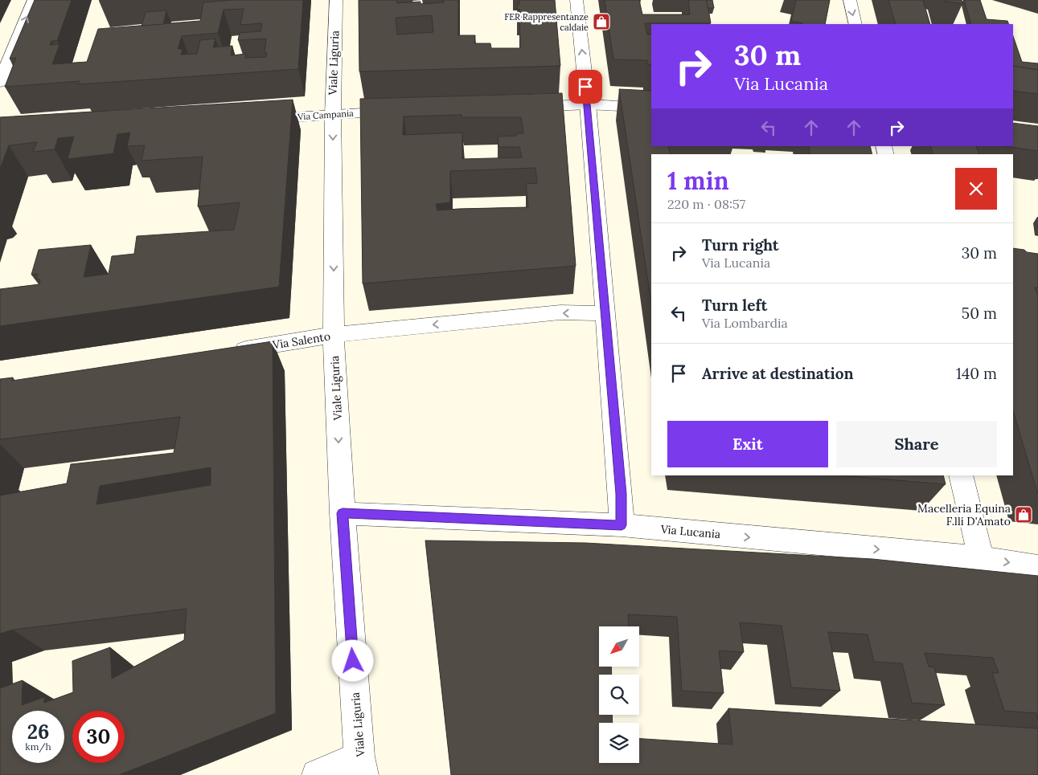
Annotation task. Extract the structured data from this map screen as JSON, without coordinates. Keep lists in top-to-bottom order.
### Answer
{
  "streets": {
    "street": [
      "Viale Liguria",
      "Via Campania",
      "Via Salento",
      "Via Lucania"
    ]
  },
  "crossings": [
    ["Viale Liguria", "Via Campania"],
    ["Viale Liguria", "Via Salento"],
    ["Viale Liguria", "Via Lucania"]
  ],
  "one_way": ["Viale Liguria", "Via Salento", "Via Lucania"],
  "places": {
    "shop": ["FER Rappresentanze caldaie", "Macelleria Equina F.lli D'Amato"]
  },
  "north": "bottom left",
  "page": {
    "turn": ["30 m", "Via Lucania"],
    "heading": ["1 min", "220 m · 08:57"],
    "list": [
      {
        "name": "Turn right",
        "note": "Via Lucania",
        "value": "30 m"
      },
      {
        "name": "Turn left",
        "note": "Via Lombardia",
        "value": "50 m"
      },
      {
        "name": "Arrive at destination",
        "value": "140 m"
      }
    ],
    "buttons": ["Exit", "Share"],
    "speed": "26 km/h",
    "limit": "30"
  }
}
